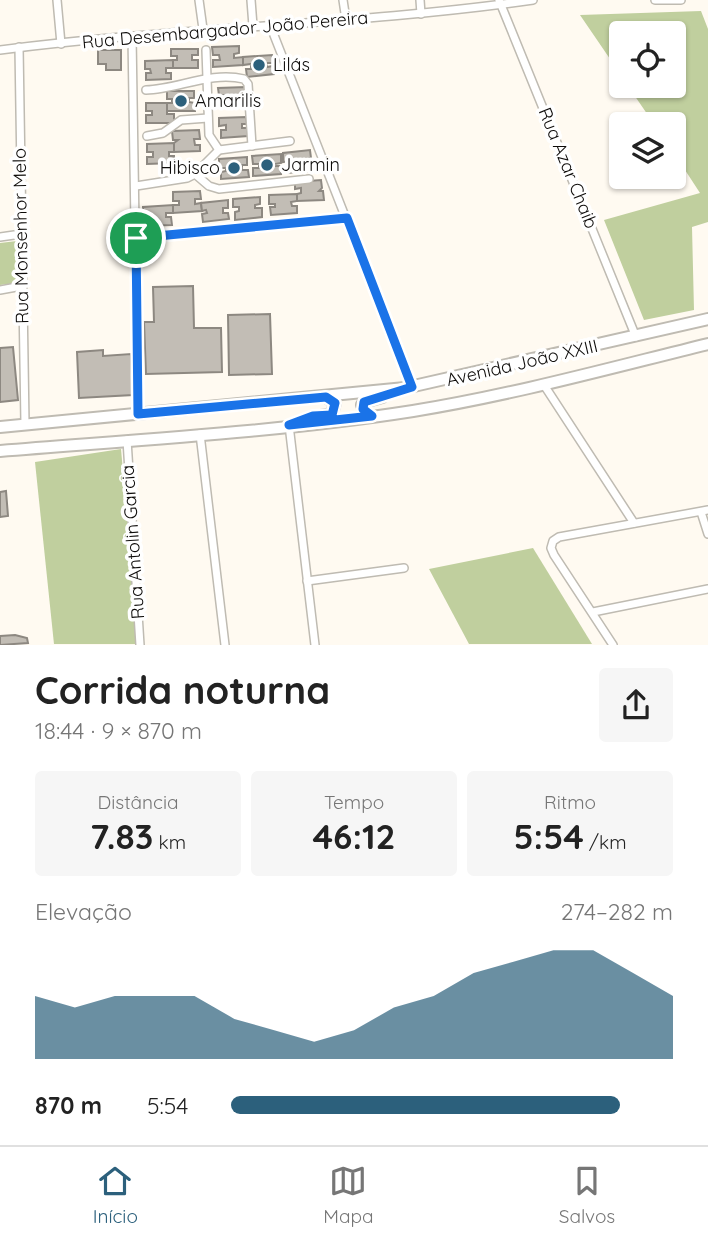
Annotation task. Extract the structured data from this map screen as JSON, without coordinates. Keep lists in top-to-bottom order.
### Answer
{
  "streets": {
    "main road": ["Avenida João XXIII"],
    "street": [
      "Rua Desembargador João Pereira",
      "Rua Azar Chaib",
      "Rua Monsenhor Melo",
      "Rua Antolin Garcia"
    ]
  },
  "crossings": [
    ["Rua Desembargador João Pereira", "Rua Azar Chaib"],
    ["Rua Desembargador João Pereira", "Rua Monsenhor Melo"],
    ["Rua Azar Chaib", "Avenida João XXIII"],
    ["Rua Monsenhor Melo", "Avenida João XXIII"],
    ["Avenida João XXIII", "Rua Antolin Garcia"]
  ],
  "places": [
    "Lilás",
    "Amarilis",
    "Jarmin",
    "Hibisco"
  ],
  "page": {
    "heading": ["Corrida noturna", "18:44 · 9 × 870 m"],
    "stats": [
      ["Distância", "7.83 km"],
      ["Tempo", "46:12"],
      ["Ritmo", "5:54 /km"]
    ],
    "chart": ["Elevação", "274–282 m"],
    "list": [
      {
        "name": "870 m",
        "note": "5:54"
      }
    ],
    "tabs": ["Início", "Mapa", "Salvos"]
  }
}
